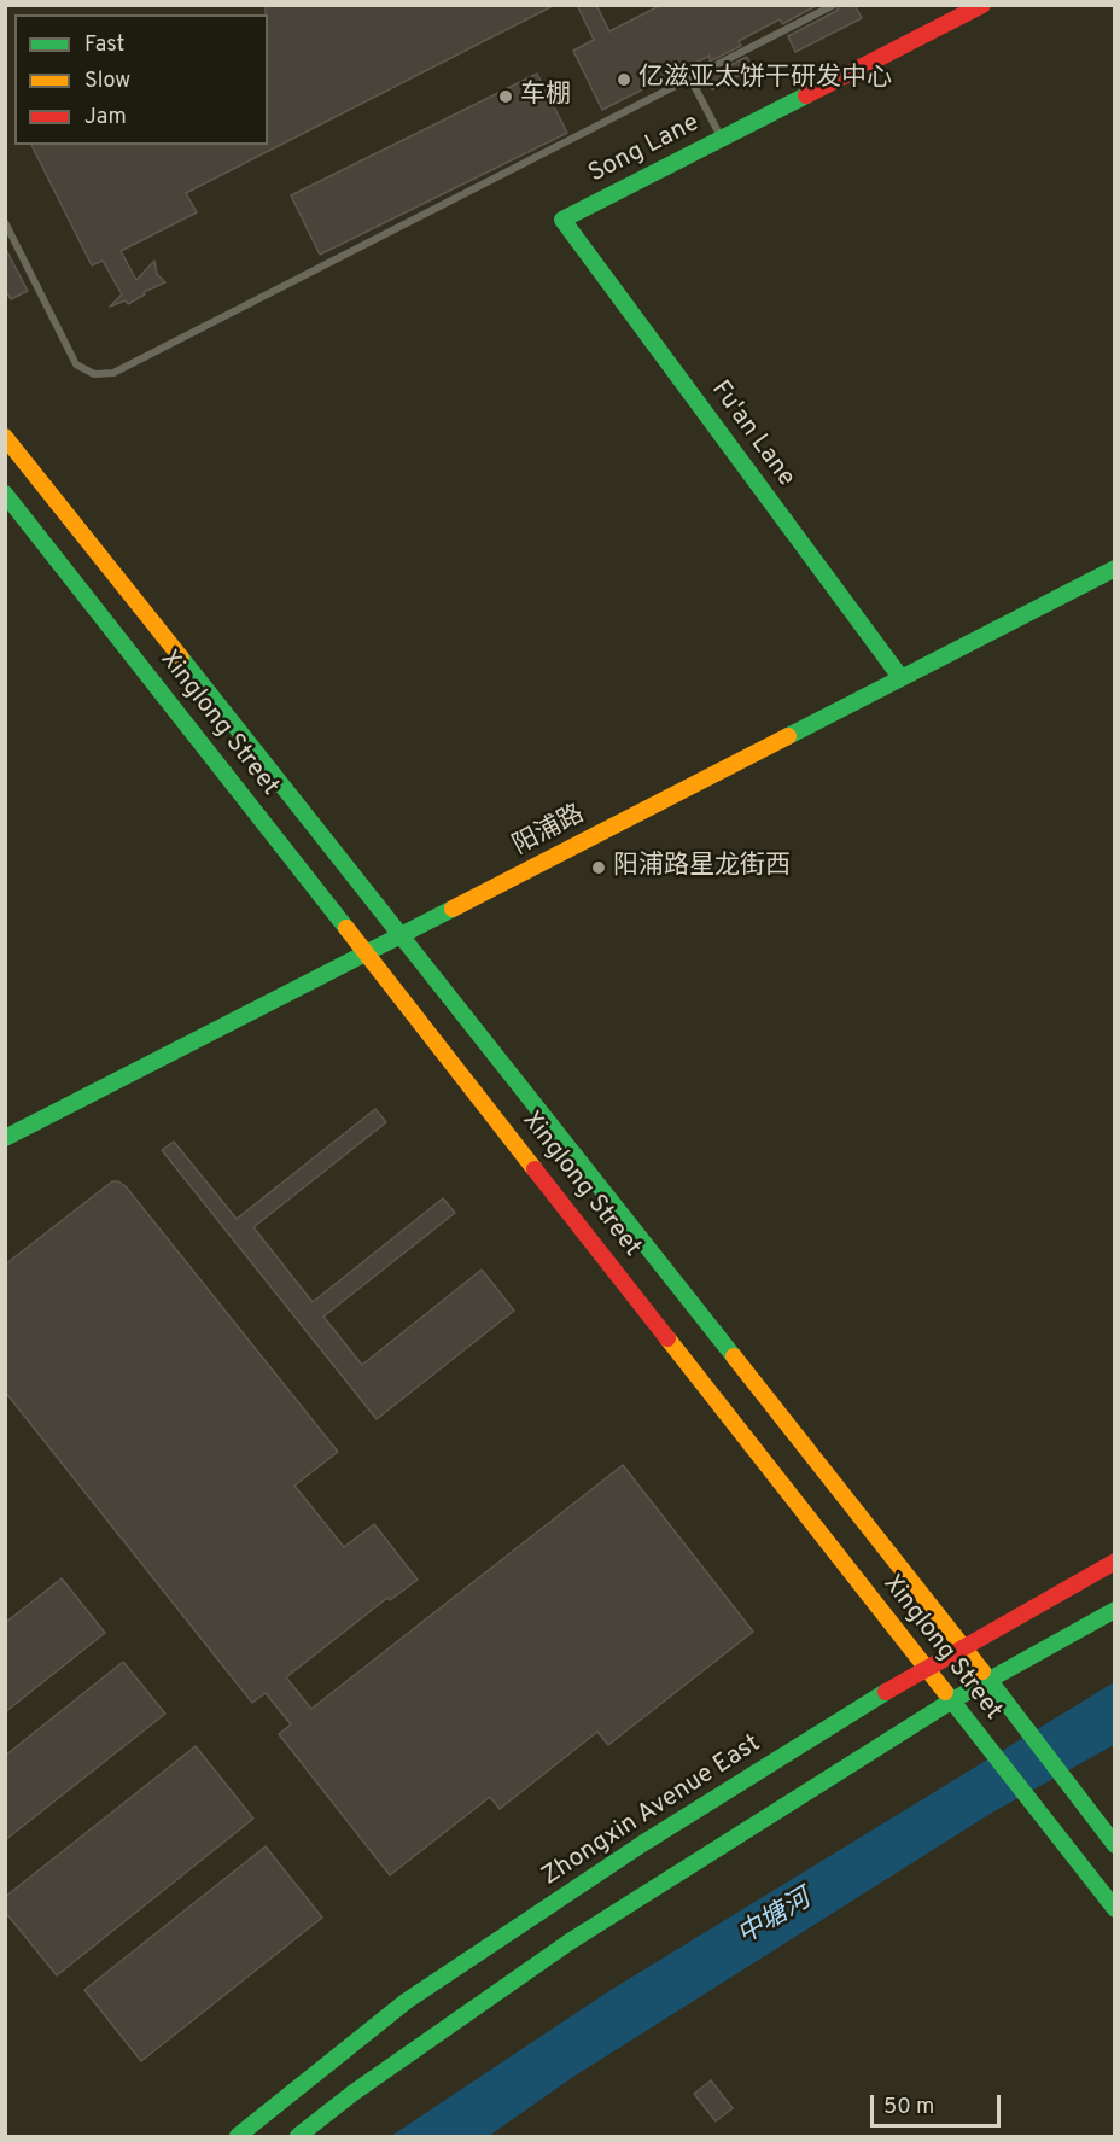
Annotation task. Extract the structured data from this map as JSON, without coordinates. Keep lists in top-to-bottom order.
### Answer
{
  "streets": {
    "main road": [
      "Song Lane",
      "Fu'an Lane",
      "Xinglong Street",
      "阳浦路",
      "Zhongxin Avenue East"
    ]
  },
  "crossings": [
    ["Song Lane", "Fu'an Lane"],
    ["Fu'an Lane", "阳浦路"],
    ["Xinglong Street", "阳浦路"],
    ["Xinglong Street", "Zhongxin Avenue East"]
  ],
  "water": ["中塘河"],
  "places": ["亿滋亚太饼干研发中心", "车棚", "阳浦路星龙街西"],
  "legend": ["Fast", "Slow", "Jam"],
  "scale_bar": "50 m"
}
